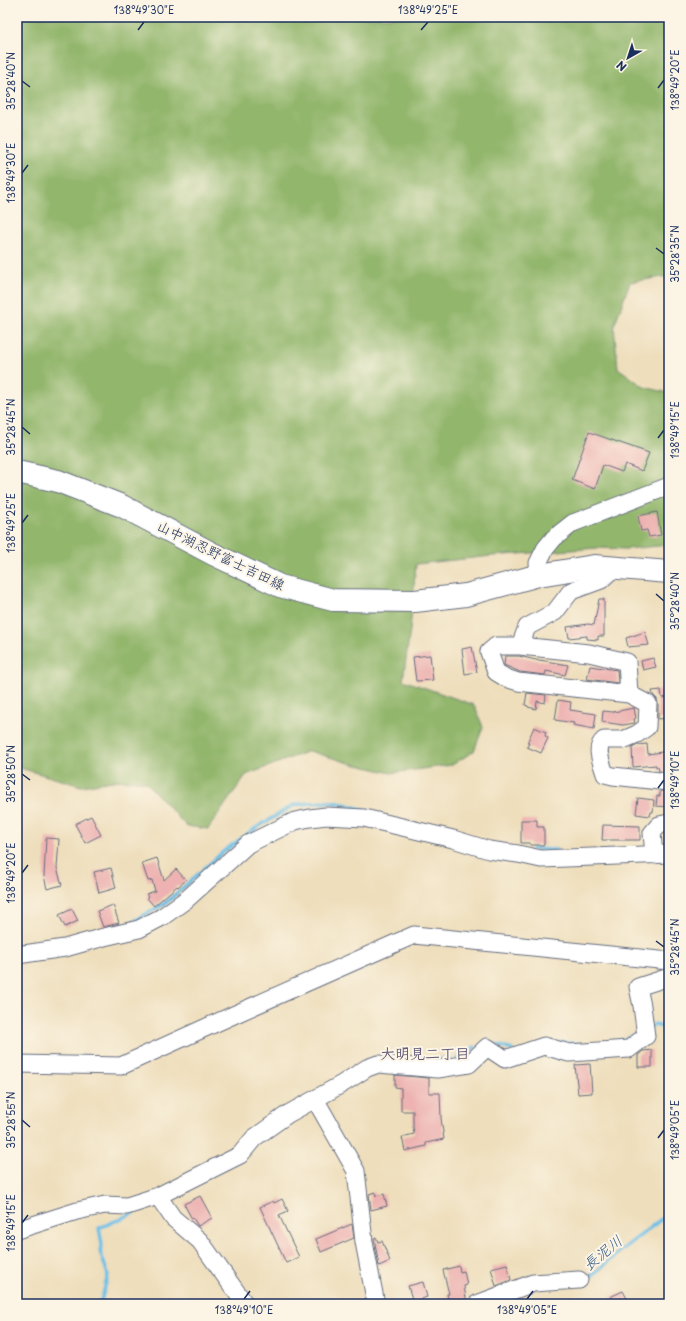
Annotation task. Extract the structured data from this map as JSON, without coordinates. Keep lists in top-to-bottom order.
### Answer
{
  "streets": {
    "main road": ["山中湖忍野富士吉田線"]
  },
  "districts": ["大明見二丁目"],
  "water": ["長泥川"],
  "north": "bottom left",
  "coordinates": [
    "138°49'30\"E",
    "138°49'25\"E",
    "138°49'20\"E",
    "35°28'40\"N",
    "35°28'35\"N",
    "35°28'45\"N",
    "138°49'15\"E",
    "35°28'50\"N",
    "138°49'10\"E",
    "35°28'55\"N",
    "138°49'05\"E"
  ]
}
